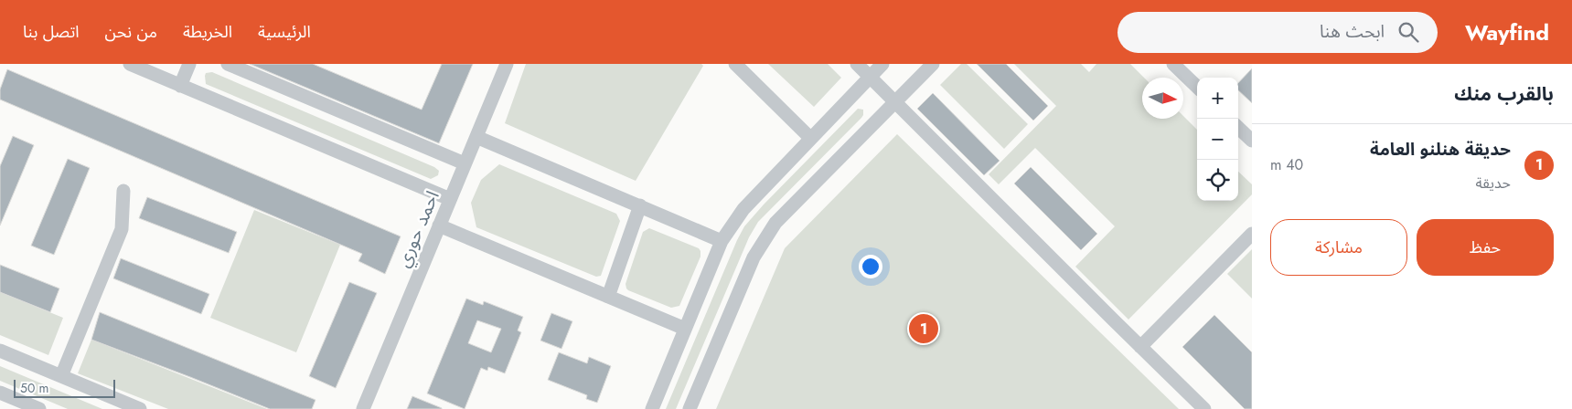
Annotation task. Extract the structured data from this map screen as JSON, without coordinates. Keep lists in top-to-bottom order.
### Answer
{
  "streets": {
    "street": ["احمد حوري"]
  },
  "scale_bar": "50 m",
  "north": "right",
  "page": {
    "header": "Wayfind",
    "search": "ابحث هنا",
    "nav": [
      "الرئيسية",
      "الخريطة",
      "من نحن",
      "اتصل بنا"
    ],
    "heading": "بالقرب منك",
    "map_buttons": ["+", "−"],
    "list": [
      {
        "mark": "1",
        "name": "حديقة هنلنو العامة",
        "note": "حديقة",
        "value": "40 m"
      }
    ],
    "buttons": ["حفظ", "مشاركة"],
    "pins": "1",
    "scale": "50 m"
  }
}
